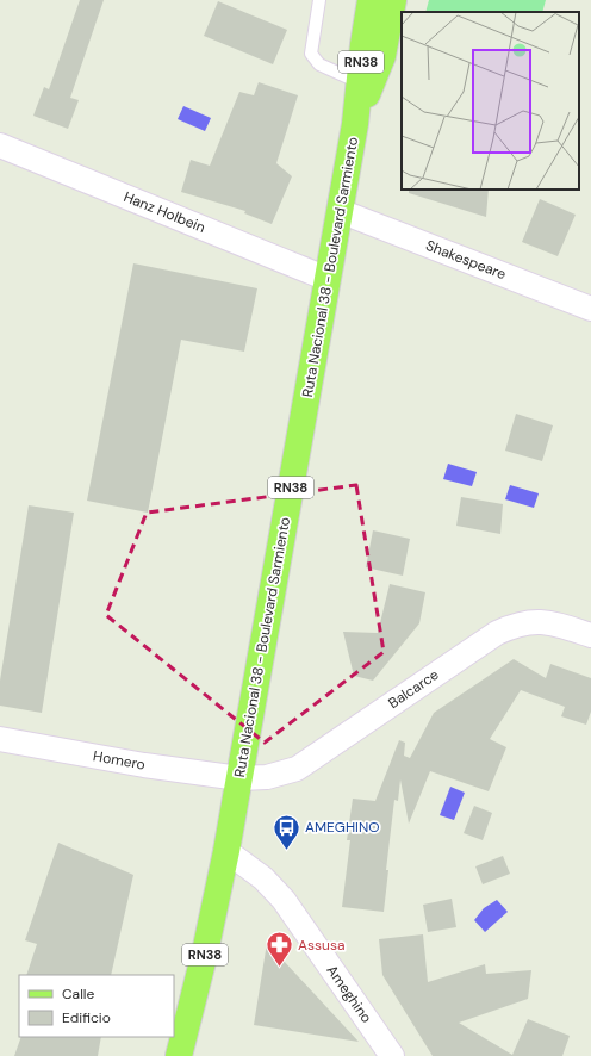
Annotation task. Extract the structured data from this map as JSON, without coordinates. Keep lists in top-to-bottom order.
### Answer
{
  "streets": {
    "main road": ["RN38", "Ruta Nacional 38 - Boulevard Sarmiento"],
    "street": [
      "Hanz Holbein",
      "Shakespeare",
      "Balcarce",
      "Homero",
      "Ameghino"
    ]
  },
  "crossings": [
    ["Hanz Holbein", "Ruta Nacional 38 - Boulevard Sarmiento"],
    ["Shakespeare", "Ruta Nacional 38 - Boulevard Sarmiento"],
    ["Ruta Nacional 38 - Boulevard Sarmiento", "Balcarce"],
    ["Ruta Nacional 38 - Boulevard Sarmiento", "Homero"],
    ["Ruta Nacional 38 - Boulevard Sarmiento", "Ameghino"],
    ["Balcarce", "Homero"]
  ],
  "places": {
    "bus stop": ["AMEGHINO"],
    "pharmacy": ["Assusa"]
  },
  "legend": ["Calle", "Edificio"]
}
